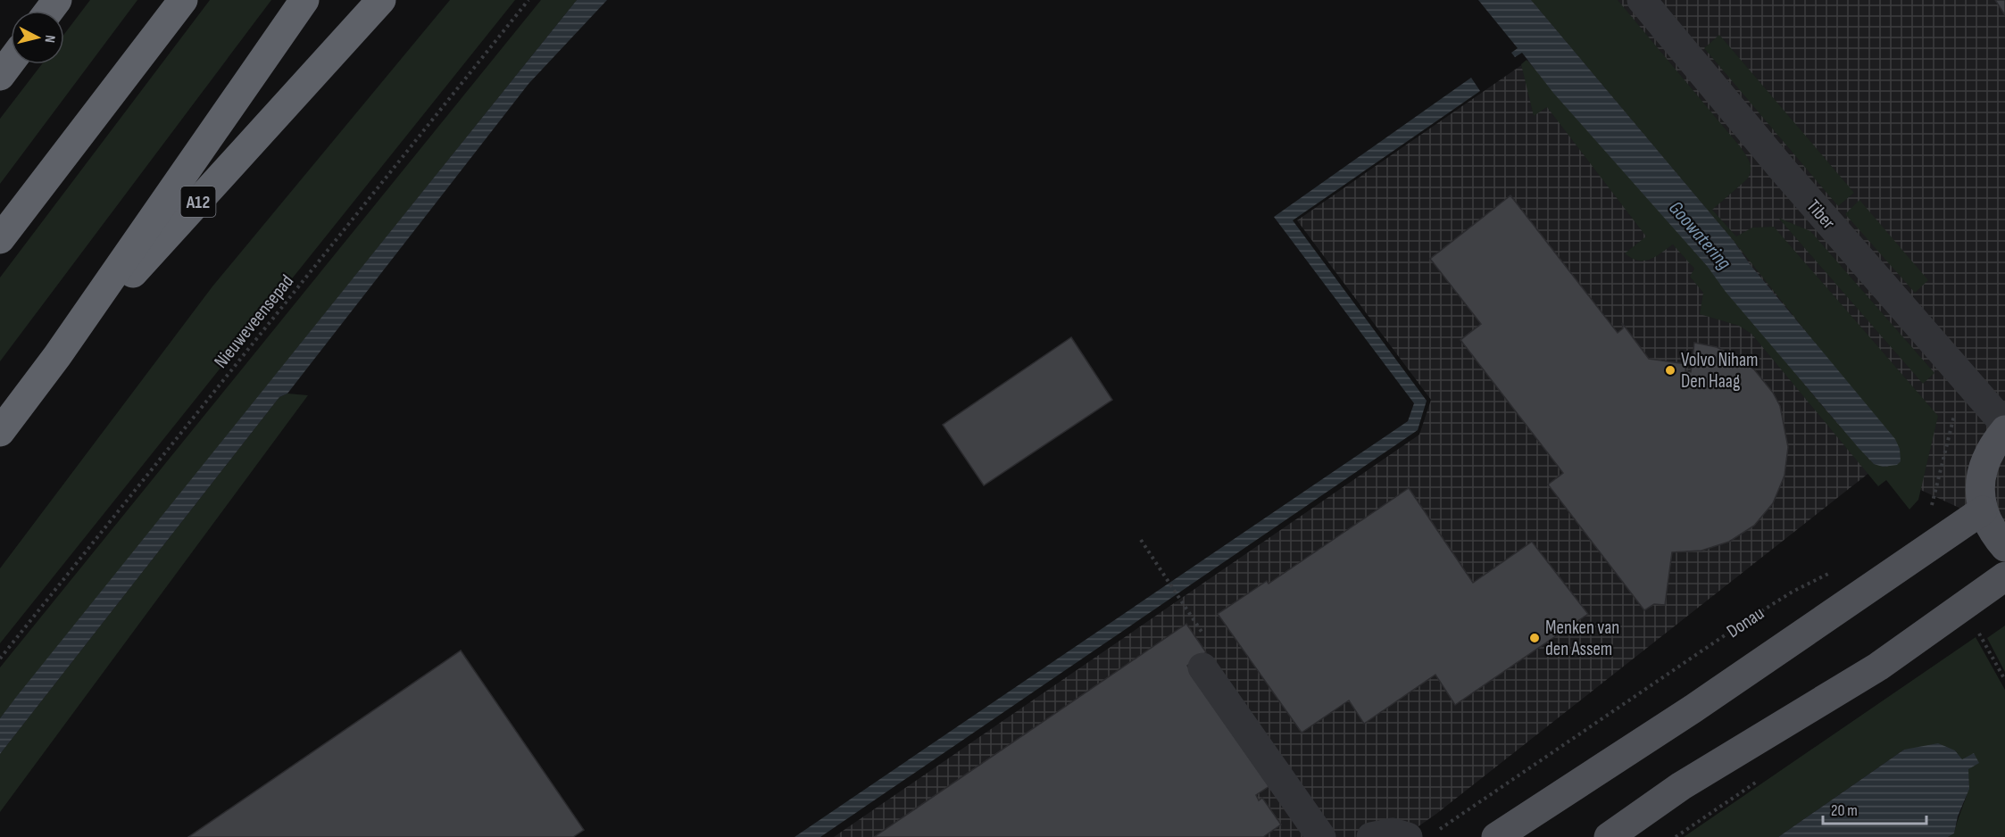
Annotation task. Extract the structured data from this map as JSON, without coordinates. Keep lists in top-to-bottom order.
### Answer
{
  "streets": {
    "highway": ["A12"],
    "street": ["Tiber"],
    "path": ["Nieuweveensepad", "Donau"]
  },
  "water": ["Goowatering"],
  "places": ["Volvo Niham Den Haag", "Menken van den Assem"],
  "scale_bar": "20 m",
  "north": "right"
}
